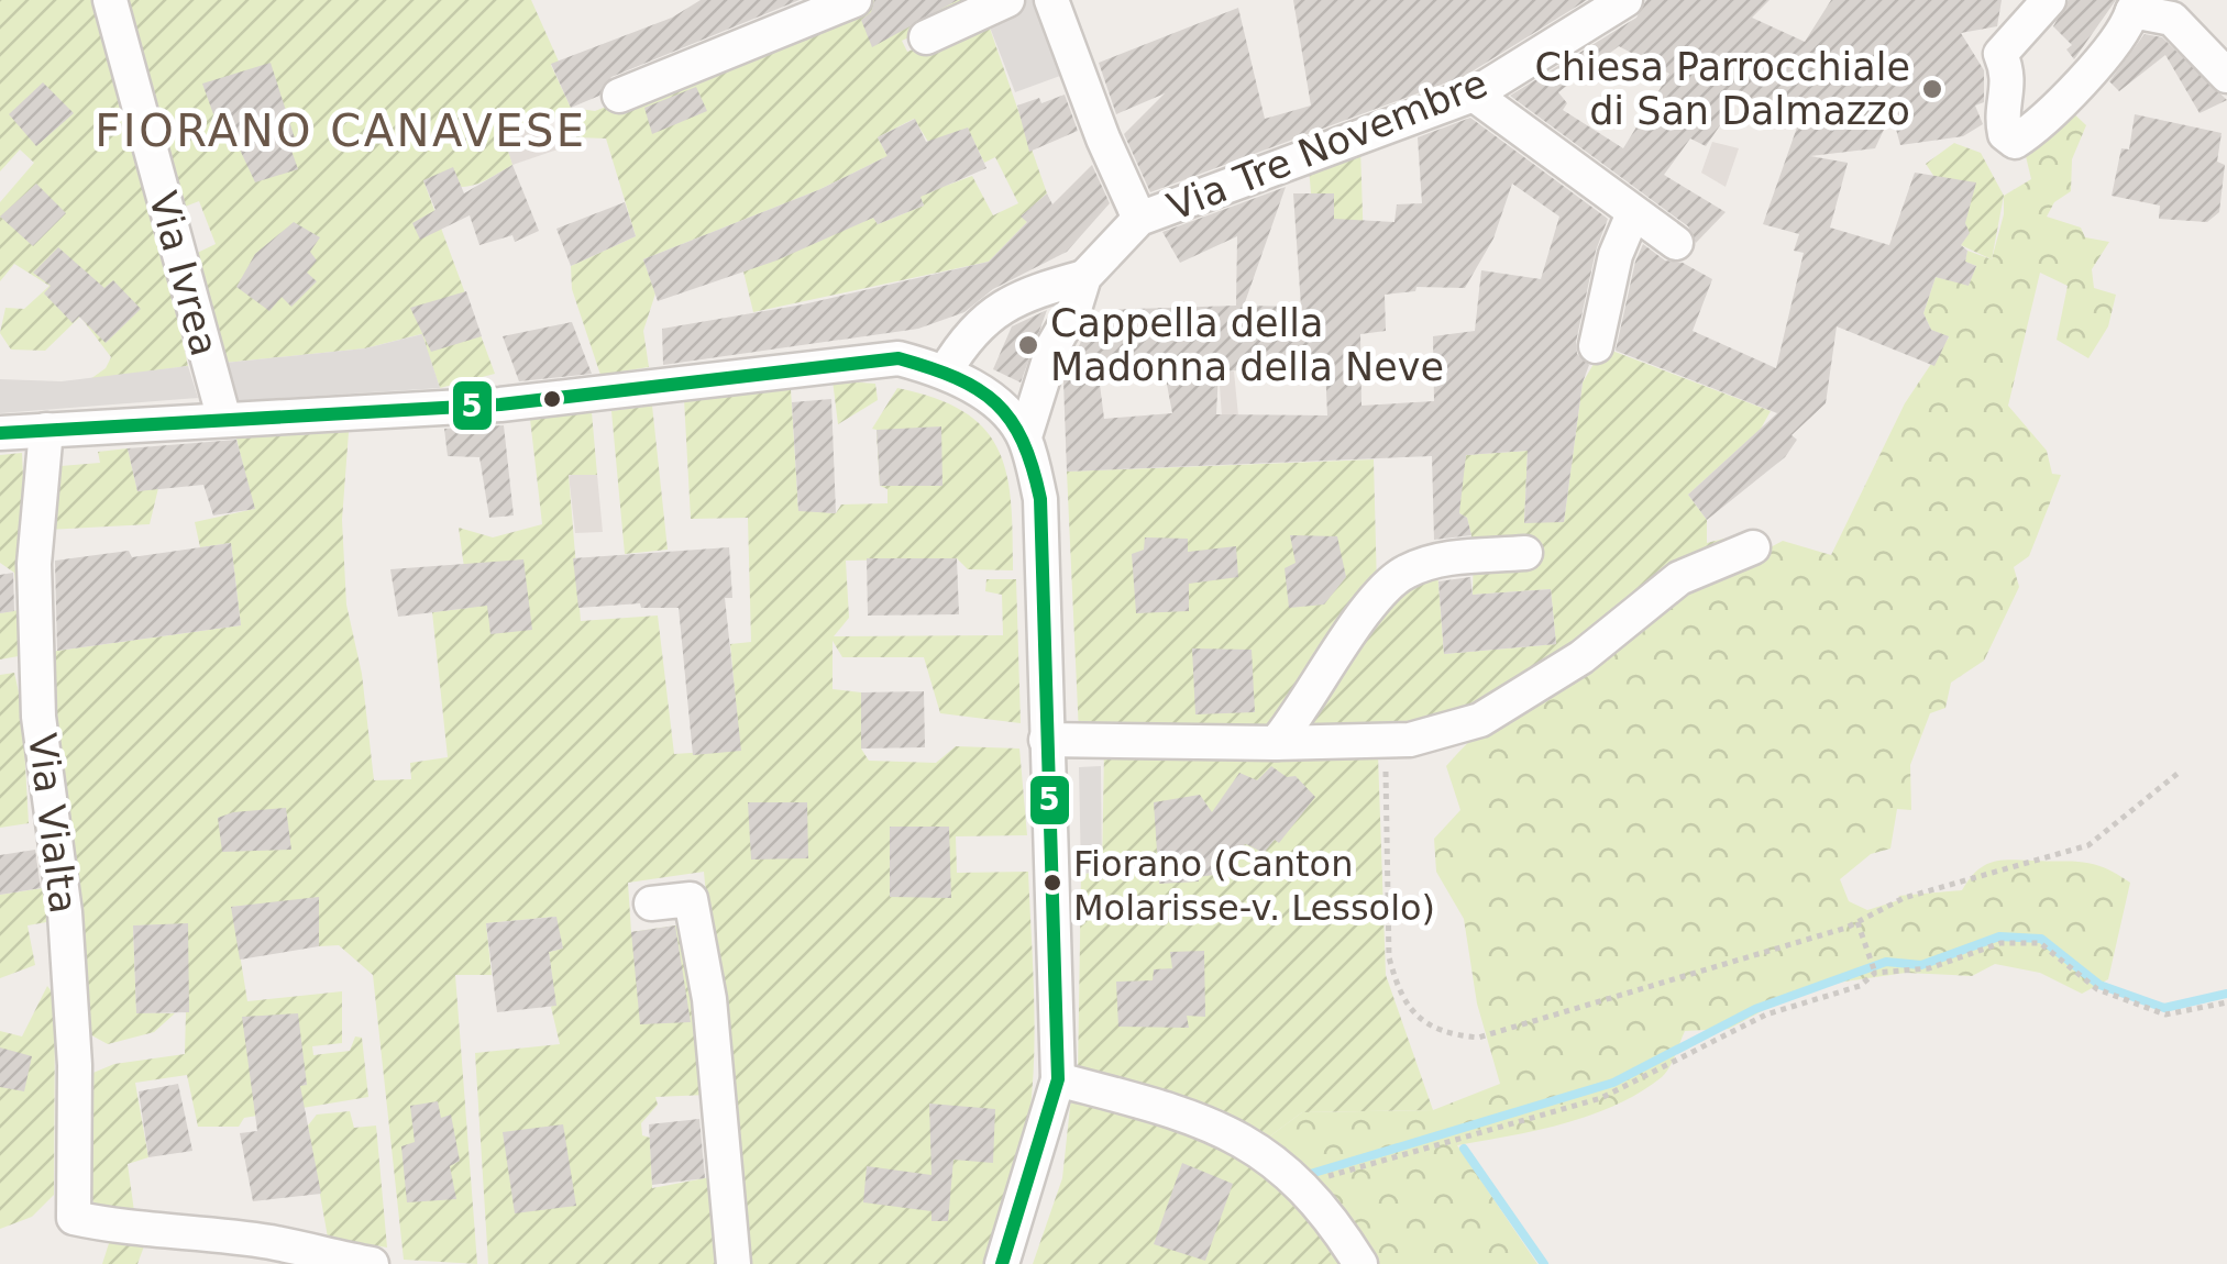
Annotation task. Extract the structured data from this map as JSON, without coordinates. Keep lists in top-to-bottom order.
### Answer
{
  "streets": {
    "street": ["Via Tre Novembre", "Via Ivrea", "Via Vialta"]
  },
  "districts": ["FIORANO CANAVESE"],
  "places": ["Chiesa Parrocchiale di San Dalmazzo", "Cappella della Madonna della Neve", "Fiorano (Canton Molarisse-v. Lessolo)"],
  "lines": ["transit line 5"]
}
